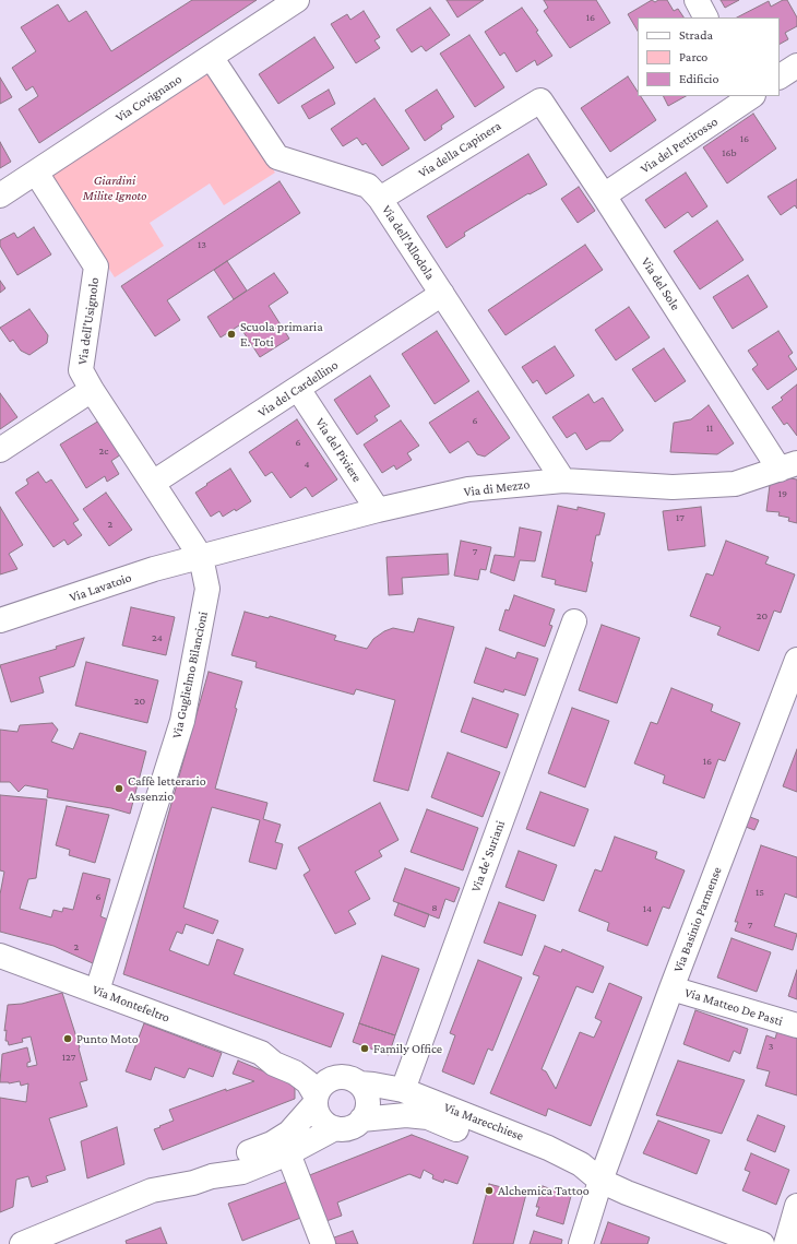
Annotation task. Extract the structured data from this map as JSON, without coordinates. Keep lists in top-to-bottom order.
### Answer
{
  "streets": {
    "street": [
      "Via Covignano",
      "Via del Pettirosso",
      "Via della Capinera",
      "Via dell'Allodola",
      "Via del Sole",
      "Via dell'Usignolo",
      "Via del Cardellino",
      "Via del Piviere",
      "Via di Mezzo",
      "Via Lavatoio",
      "Via Guglielmo Bilancioni",
      "Via de' Suriani",
      "Via Basinio Parmense",
      "Via Montefeltro",
      "Via Matteo De Pasti",
      "Via Marecchiese"
    ]
  },
  "crossings": [
    ["Via Covignano", "Via dell'Allodola"],
    ["Via Covignano", "Via dell'Usignolo"],
    ["Via del Pettirosso", "Via del Sole"],
    ["Via della Capinera", "Via dell'Allodola"],
    ["Via della Capinera", "Via del Sole"],
    ["Via dell'Allodola", "Via del Cardellino"],
    ["Via dell'Allodola", "Via di Mezzo"],
    ["Via del Sole", "Via di Mezzo"],
    ["Via dell'Usignolo", "Via del Cardellino"],
    ["Via dell'Usignolo", "Via di Mezzo"],
    ["Via dell'Usignolo", "Via Lavatoio"],
    ["Via dell'Usignolo", "Via Guglielmo Bilancioni"],
    ["Via del Cardellino", "Via del Piviere"],
    ["Via del Piviere", "Via di Mezzo"],
    ["Via di Mezzo", "Via Lavatoio"],
    ["Via di Mezzo", "Via Guglielmo Bilancioni"],
    ["Via Lavatoio", "Via Guglielmo Bilancioni"],
    ["Via Guglielmo Bilancioni", "Via Montefeltro"],
    ["Via de' Suriani", "Via Marecchiese"],
    ["Via Basinio Parmense", "Via Matteo De Pasti"],
    ["Via Basinio Parmense", "Via Marecchiese"],
    ["Via Montefeltro", "Via Marecchiese"]
  ],
  "parks": ["Giardini Milite Ignoto"],
  "places": [
    "Scuola primaria E. Toti",
    "Caffè letterario Assenzio",
    "Punto Moto",
    "Family Office",
    "Alchemica Tattoo"
  ],
  "house_numbers": [
    "16",
    "16",
    "16b",
    "13",
    "6",
    "11",
    "6",
    "2c",
    "4",
    "19",
    "17",
    "2",
    "7",
    "20",
    "24",
    "20",
    "16",
    "15",
    "6",
    "8",
    "14",
    "7",
    "2",
    "3",
    "127"
  ],
  "legend": ["Strada", "Parco", "Edificio"]
}
